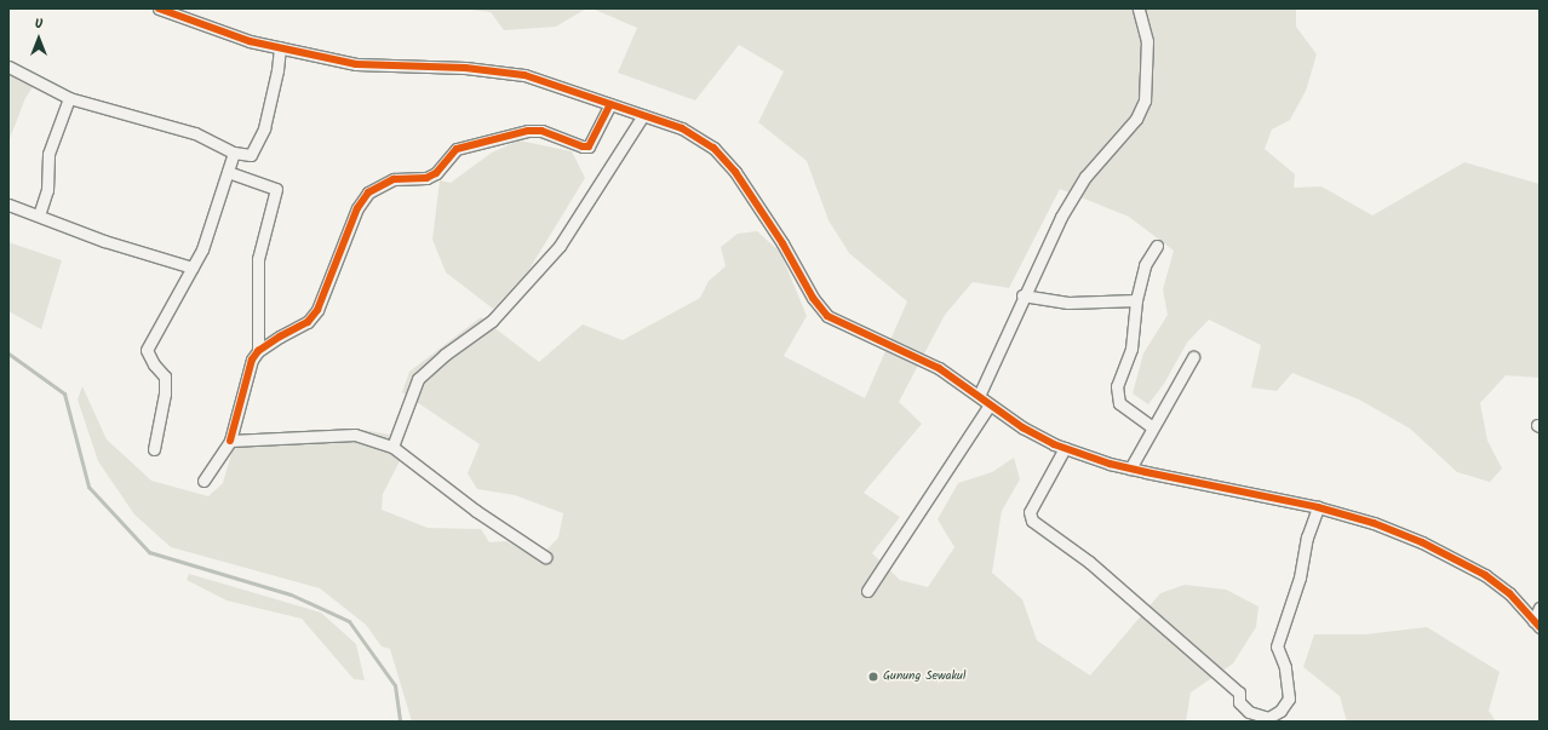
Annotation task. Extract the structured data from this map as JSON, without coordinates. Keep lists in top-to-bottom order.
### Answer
{
  "places": ["Gunung Sewakul"],
  "north": "top"
}
